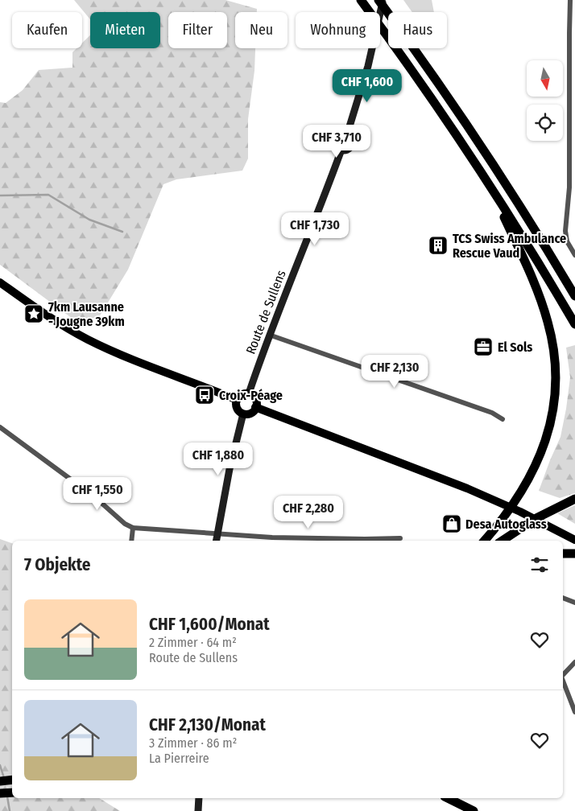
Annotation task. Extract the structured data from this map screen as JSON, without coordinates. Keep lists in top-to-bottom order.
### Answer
{
  "streets": {
    "main road": ["Route de Sullens"]
  },
  "places": {
    "building": ["TCS Swiss Ambulance Rescue Vaud"],
    "place": ["7km Lausanne - Jougne 39km"],
    "office": ["El Sols"],
    "bus stop": ["Croix-Péage"],
    "shop": ["Desa Autoglass"]
  },
  "north": "bottom",
  "page": {
    "chip": [
      "Kaufen",
      "Mieten",
      "Filter",
      "Neu",
      "Wohnung",
      "Haus"
    ],
    "price": [
      "CHF 1,600",
      "CHF 3,710",
      "CHF 1,730",
      "CHF 2,130",
      "CHF 1,880",
      "CHF 1,550",
      "CHF 2,280"
    ],
    "heading": "7 Objekte",
    "list": [
      {
        "name": "CHF 1,600/Monat",
        "note": "2 Zimmer · 64 m² · Route de Sullens"
      },
      {
        "name": "CHF 2,130/Monat",
        "note": "3 Zimmer · 86 m² · La Pierreire"
      }
    ]
  }
}
